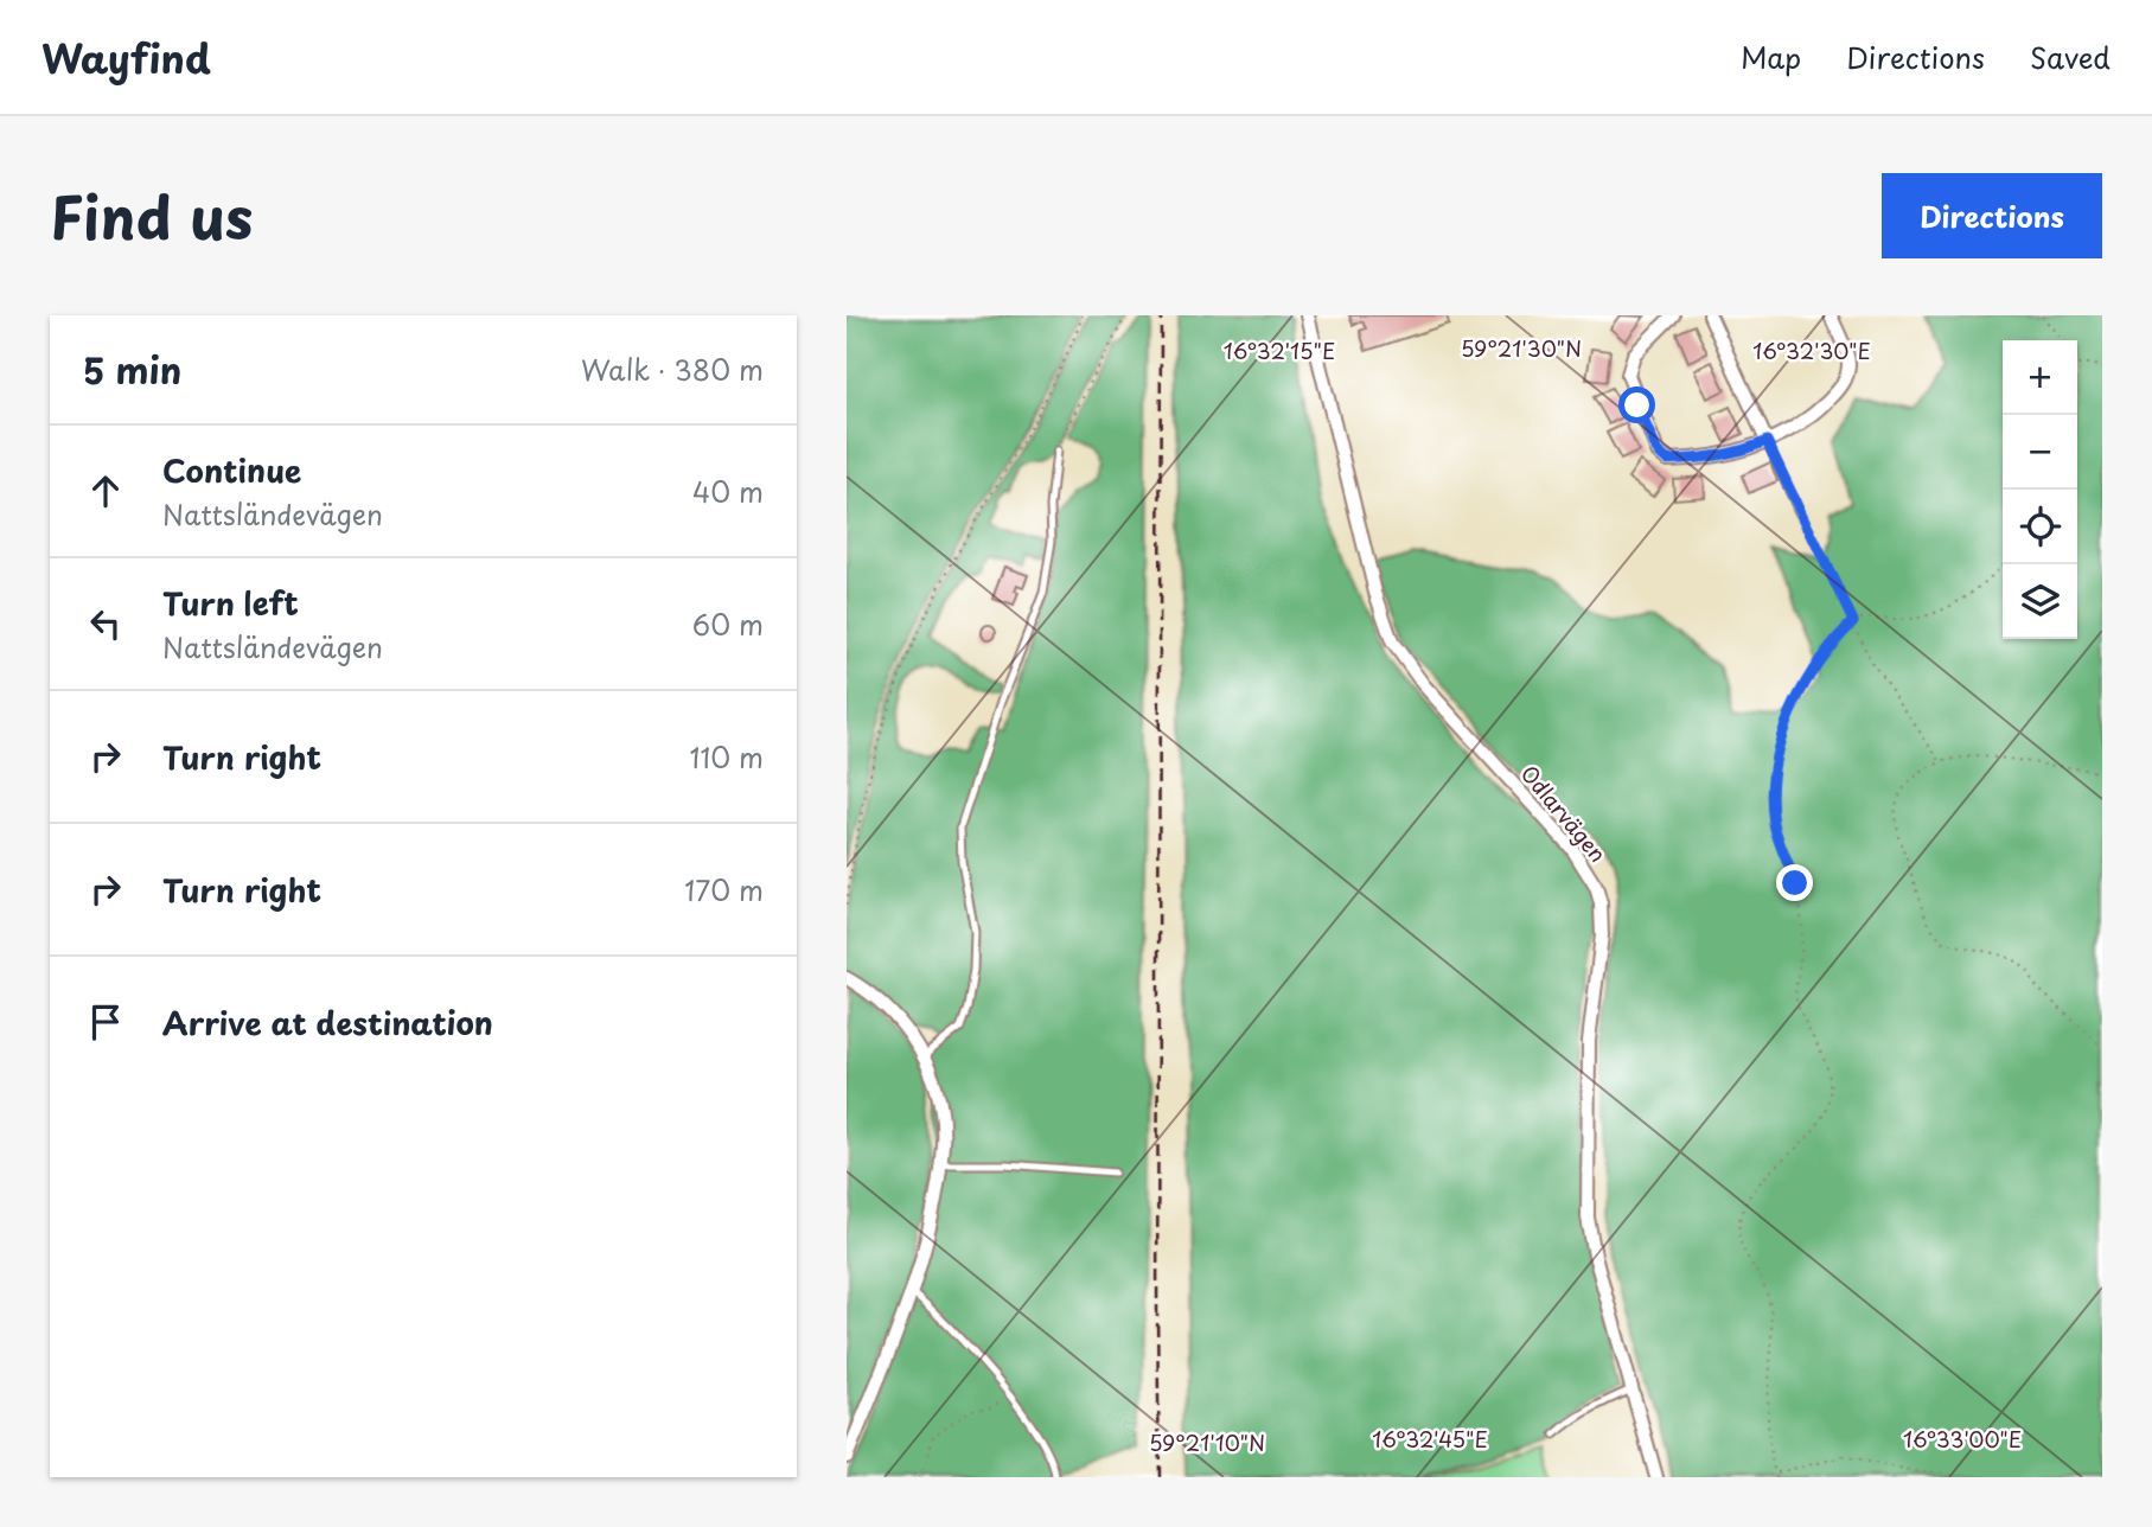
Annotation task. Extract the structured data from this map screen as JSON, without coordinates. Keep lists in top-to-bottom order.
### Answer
{
  "streets": {
    "street": ["Odlarvägen"]
  },
  "page": {
    "header": "Wayfind",
    "nav": ["Map", "Directions", "Saved"],
    "title": "Find us",
    "buttons": "Directions",
    "heading": ["5 min", "Walk · 380 m"],
    "map_buttons": ["+", "−"],
    "list": [
      ["Continue", "Nattsländevägen", "40 m"],
      ["Turn left", "Nattsländevägen", "60 m"],
      ["Turn right", "110 m"],
      ["Turn right", "170 m"],
      "Arrive at destination"
    ]
  },
  "coordinates": [
    "59°21'30\"N",
    "16°32'15\"E",
    "16°32'30\"E",
    "16°32'45\"E",
    "16°33'00\"E",
    "59°21'10\"N"
  ]
}
